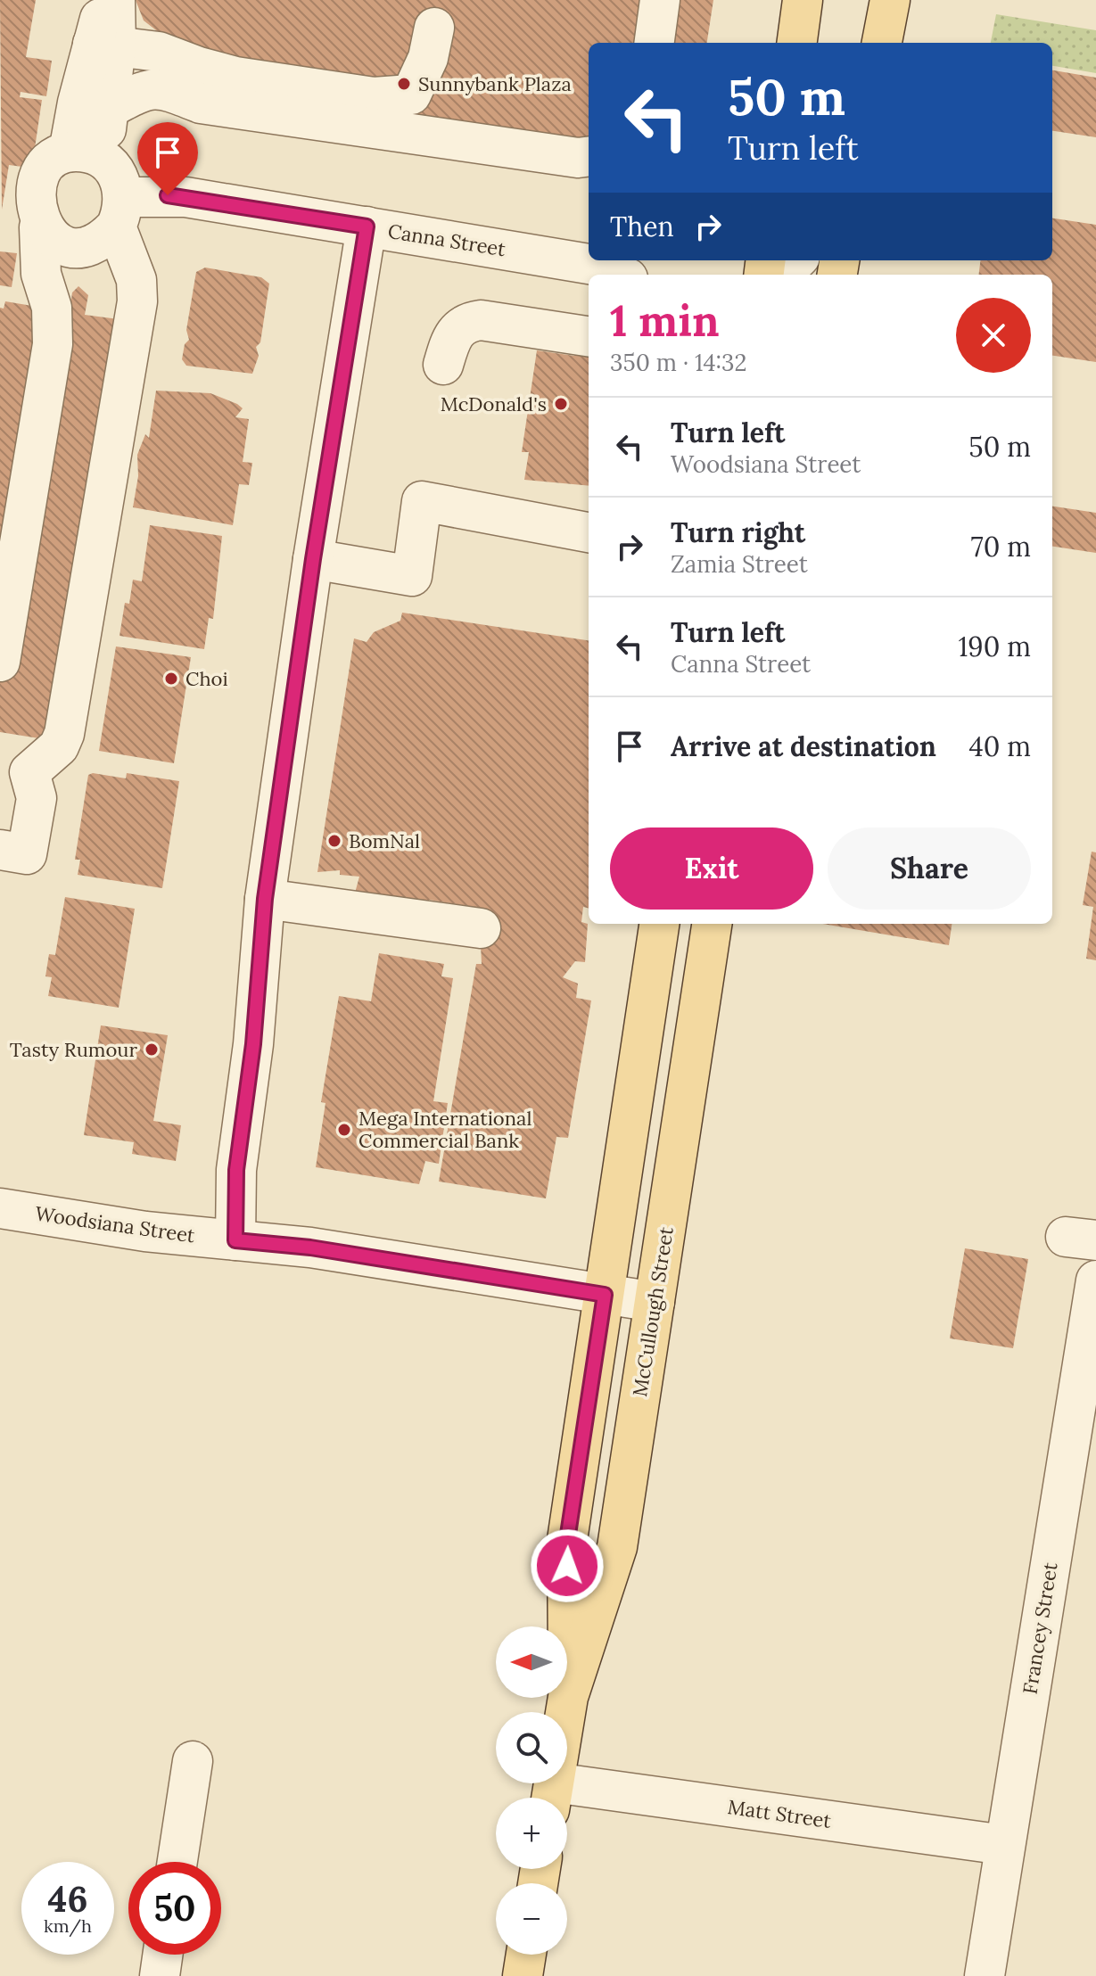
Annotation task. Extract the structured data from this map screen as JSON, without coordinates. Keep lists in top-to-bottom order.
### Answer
{
  "streets": {
    "main road": ["McCullough Street"],
    "street": [
      "Canna Street",
      "Woodsiana Street",
      "Francey Street",
      "Matt Street"
    ]
  },
  "crossings": [
    ["Woodsiana Street", "McCullough Street"],
    ["McCullough Street", "Matt Street"],
    ["Francey Street", "Matt Street"]
  ],
  "places": [
    "Sunnybank Plaza",
    "McDonald's",
    "Choi",
    "BomNal",
    "Tasty Rumour",
    "Mega International Commercial Bank"
  ],
  "north": "left",
  "page": {
    "turn": ["50 m", "Turn left"],
    "then": "Then",
    "heading": ["1 min", "350 m · 14:32"],
    "list": [
      {
        "name": "Turn left",
        "note": "Woodsiana Street",
        "value": "50 m"
      },
      {
        "name": "Turn right",
        "note": "Zamia Street",
        "value": "70 m"
      },
      {
        "name": "Turn left",
        "note": "Canna Street",
        "value": "190 m"
      },
      {
        "name": "Arrive at destination",
        "value": "40 m"
      }
    ],
    "buttons": ["Exit", "Share"],
    "map_buttons": ["+", "−"],
    "speed": "46 km/h",
    "limit": "50"
  }
}
